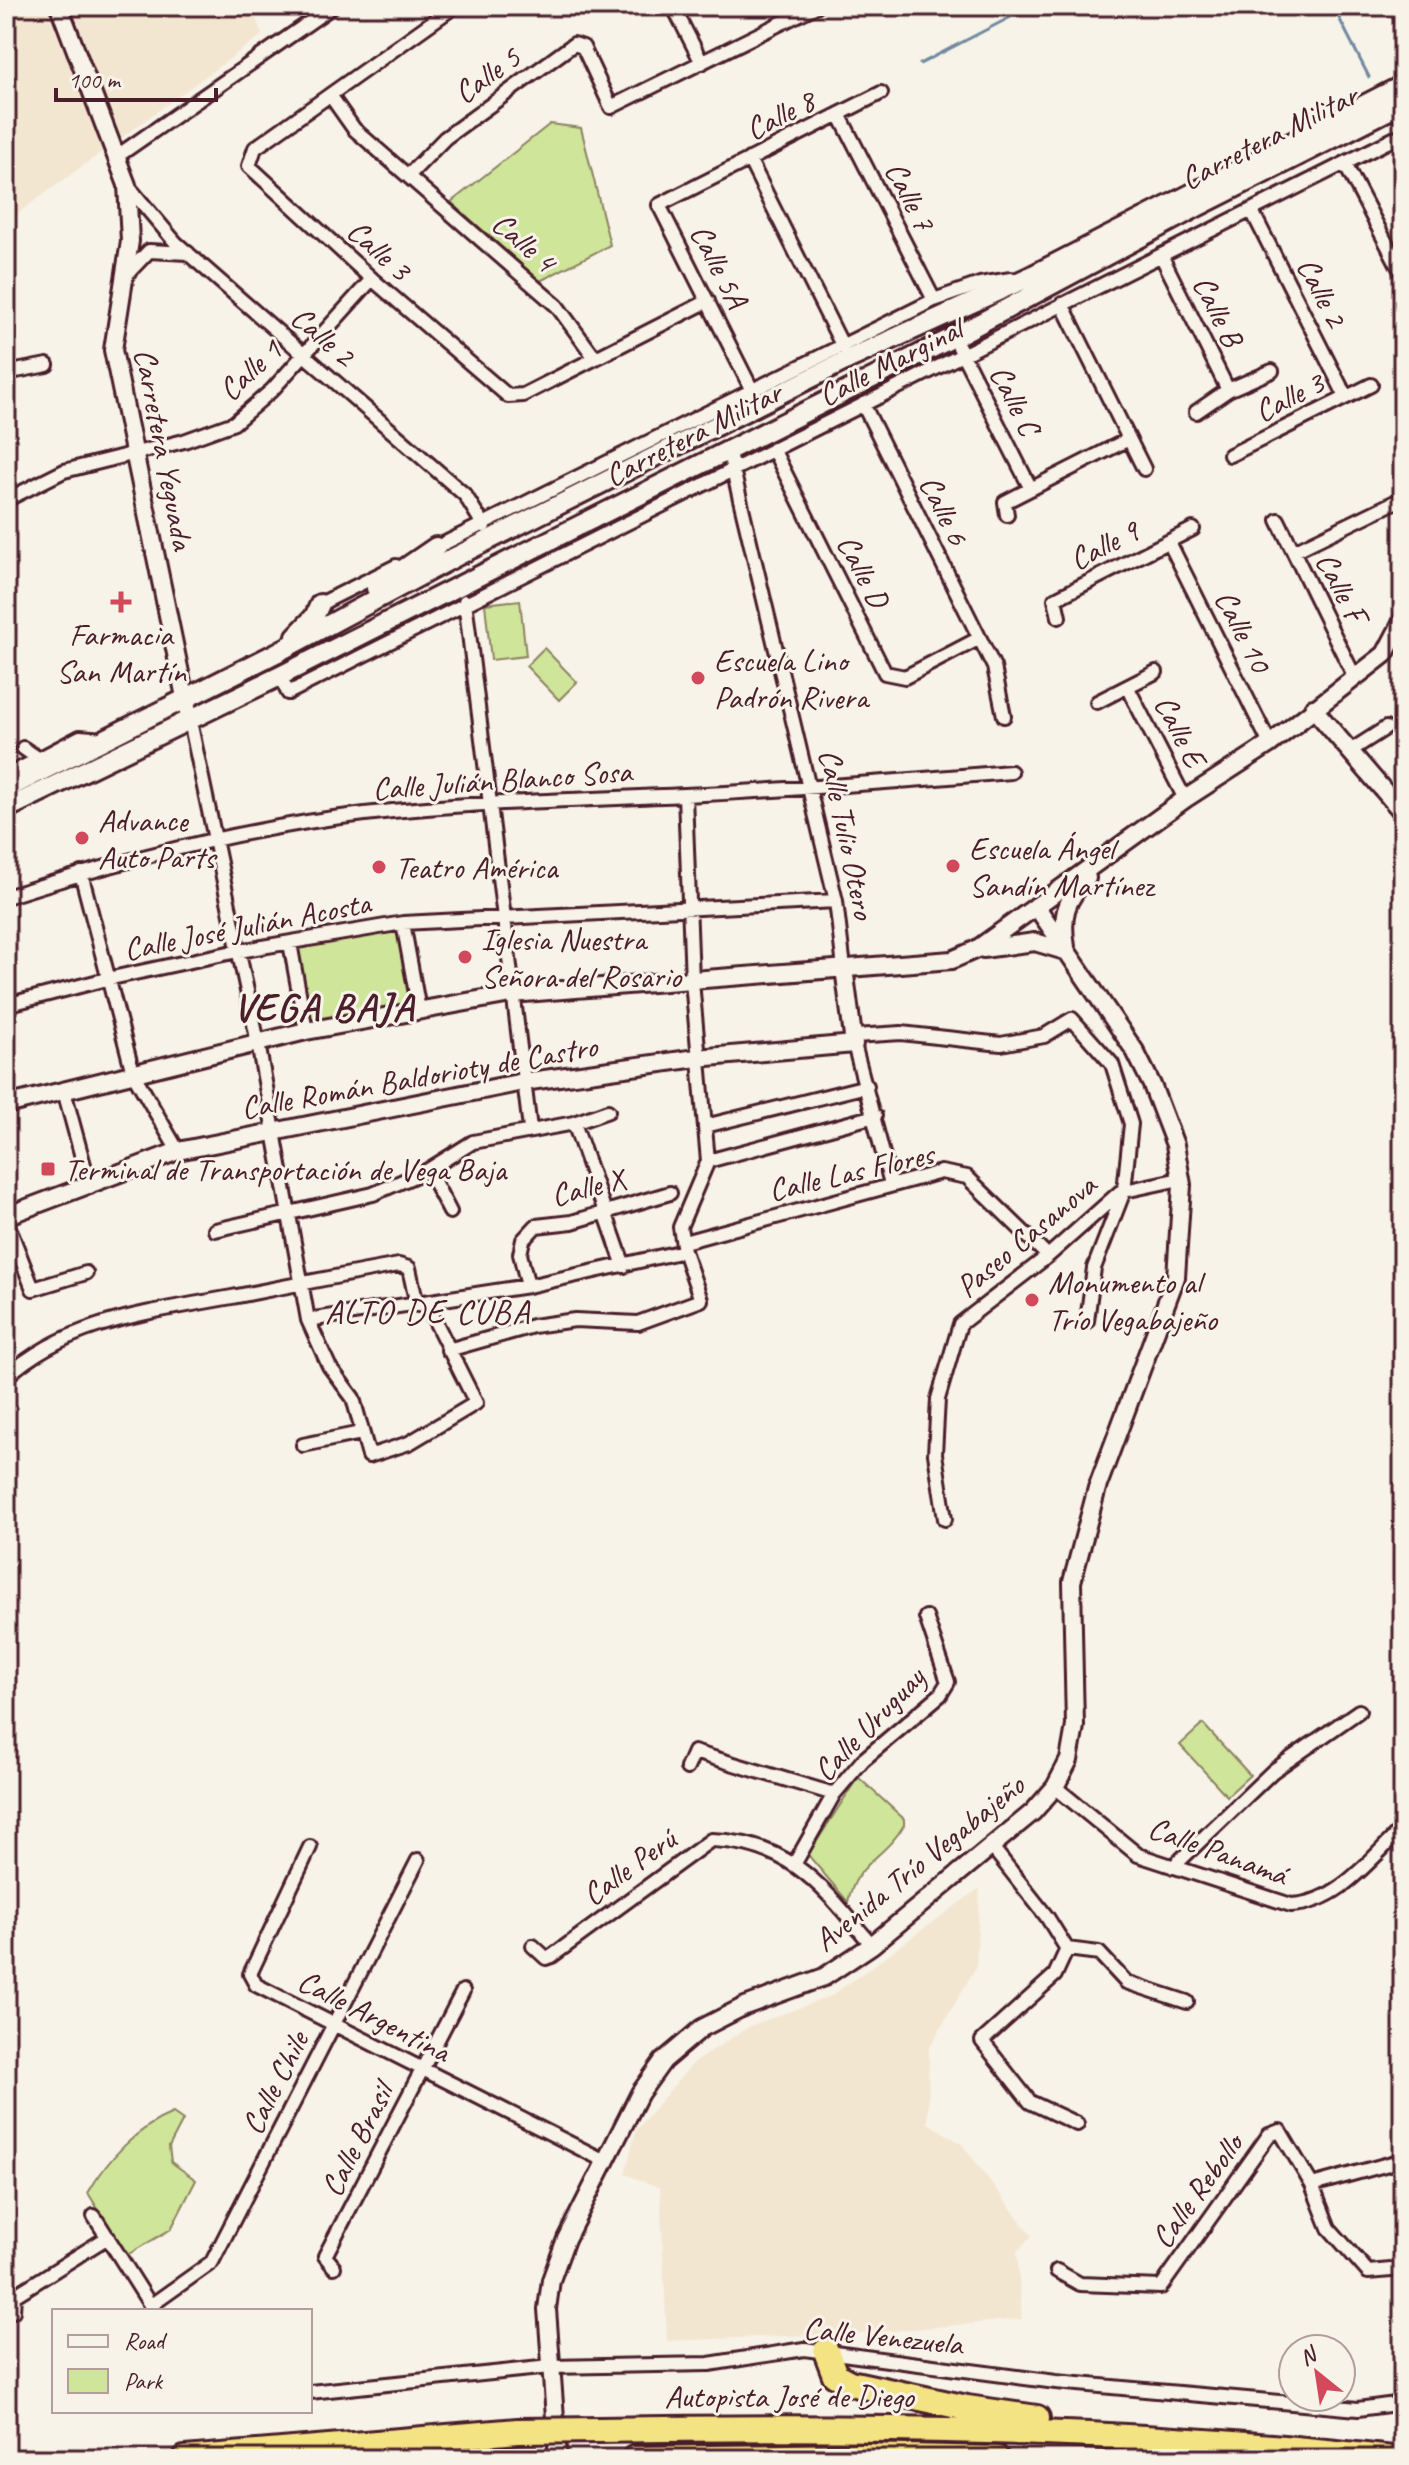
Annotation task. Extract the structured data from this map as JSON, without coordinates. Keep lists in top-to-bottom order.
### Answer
{
  "streets": {
    "highway": ["Autopista José de Diego"],
    "main road": ["Carretera Militar"],
    "street": [
      "Calle 5",
      "Calle 8",
      "Calle 7",
      "Calle 4",
      "Calle 3",
      "Calle 5A",
      "Calle 2",
      "Calle B",
      "Calle Marginal",
      "Calle 1",
      "Calle C",
      "Carretera Yeguada",
      "Calle 6",
      "Calle 9",
      "Calle D",
      "Calle F",
      "Calle 10",
      "Calle E",
      "Calle Julián Blanco Sosa",
      "Calle Tulio Otero",
      "Calle José Julián Acosta",
      "Calle Román Baldorioty de Castro",
      "Calle Las Flores",
      "Calle X",
      "Paseo Casanova",
      "Calle Uruguay",
      "Calle Panamá",
      "Avenida Trío Vegabajeño",
      "Calle Perú",
      "Calle Argentina",
      "Calle Chile",
      "Calle Brasil",
      "Calle Rebollo",
      "Calle Venezuela"
    ]
  },
  "crossings": [
    ["Calle 5", "Calle 4"],
    ["Calle 8", "Calle 7"],
    ["Calle 8", "Calle 5A"],
    ["Carretera Militar", "Calle Marginal"],
    ["Carretera Militar", "Calle C"],
    ["Carretera Militar", "Carretera Yeguada"],
    ["Carretera Militar", "Calle Tulio Otero"],
    ["Calle 7", "Calle Marginal"],
    ["Calle 4", "Calle 3"],
    ["Calle 3", "Calle 5A"],
    ["Calle 3", "Calle 2"],
    ["Calle 3", "Calle 1"],
    ["Calle 5A", "Calle Marginal"],
    ["Calle 2", "Calle Marginal"],
    ["Calle 2", "Calle 1"],
    ["Calle 2", "Carretera Yeguada"],
    ["Calle B", "Calle Marginal"],
    ["Calle Marginal", "Calle C"],
    ["Calle Marginal", "Calle 6"],
    ["Calle Marginal", "Calle D"],
    ["Calle Marginal", "Calle Tulio Otero"],
    ["Calle 1", "Carretera Yeguada"],
    ["Calle 6", "Calle D"],
    ["Calle 9", "Calle 10"],
    ["Calle Julián Blanco Sosa", "Calle Tulio Otero"],
    ["Calle Tulio Otero", "Calle José Julián Acosta"],
    ["Calle Tulio Otero", "Calle Román Baldorioty de Castro"],
    ["Calle Tulio Otero", "Calle Las Flores"],
    ["Calle Las Flores", "Calle X"],
    ["Calle Las Flores", "Paseo Casanova"],
    ["Paseo Casanova", "Avenida Trío Vegabajeño"],
    ["Calle Uruguay", "Calle Perú"],
    ["Calle Panamá", "Avenida Trío Vegabajeño"],
    ["Avenida Trío Vegabajeño", "Calle Perú"],
    ["Avenida Trío Vegabajeño", "Calle Argentina"],
    ["Avenida Trío Vegabajeño", "Calle Venezuela"],
    ["Calle Argentina", "Calle Chile"],
    ["Calle Argentina", "Calle Brasil"]
  ],
  "districts": ["VEGA BAJA", "ALTO DE CUBA"],
  "places": {
    "health": ["Farmacia San Martín"],
    "other": [
      "Escuela Lino Padrón Rivera",
      "Advance Auto Parts",
      "Escuela Ángel Sandín Martínez",
      "Teatro América",
      "Iglesia Nuestra Señora del Rosario",
      "Monumento al Trío Vegabajeño"
    ],
    "transit": ["Terminal de Transportación de Vega Baja"]
  },
  "legend": ["Road", "Park"],
  "scale_bar": "100 m",
  "north": "top left"
}
